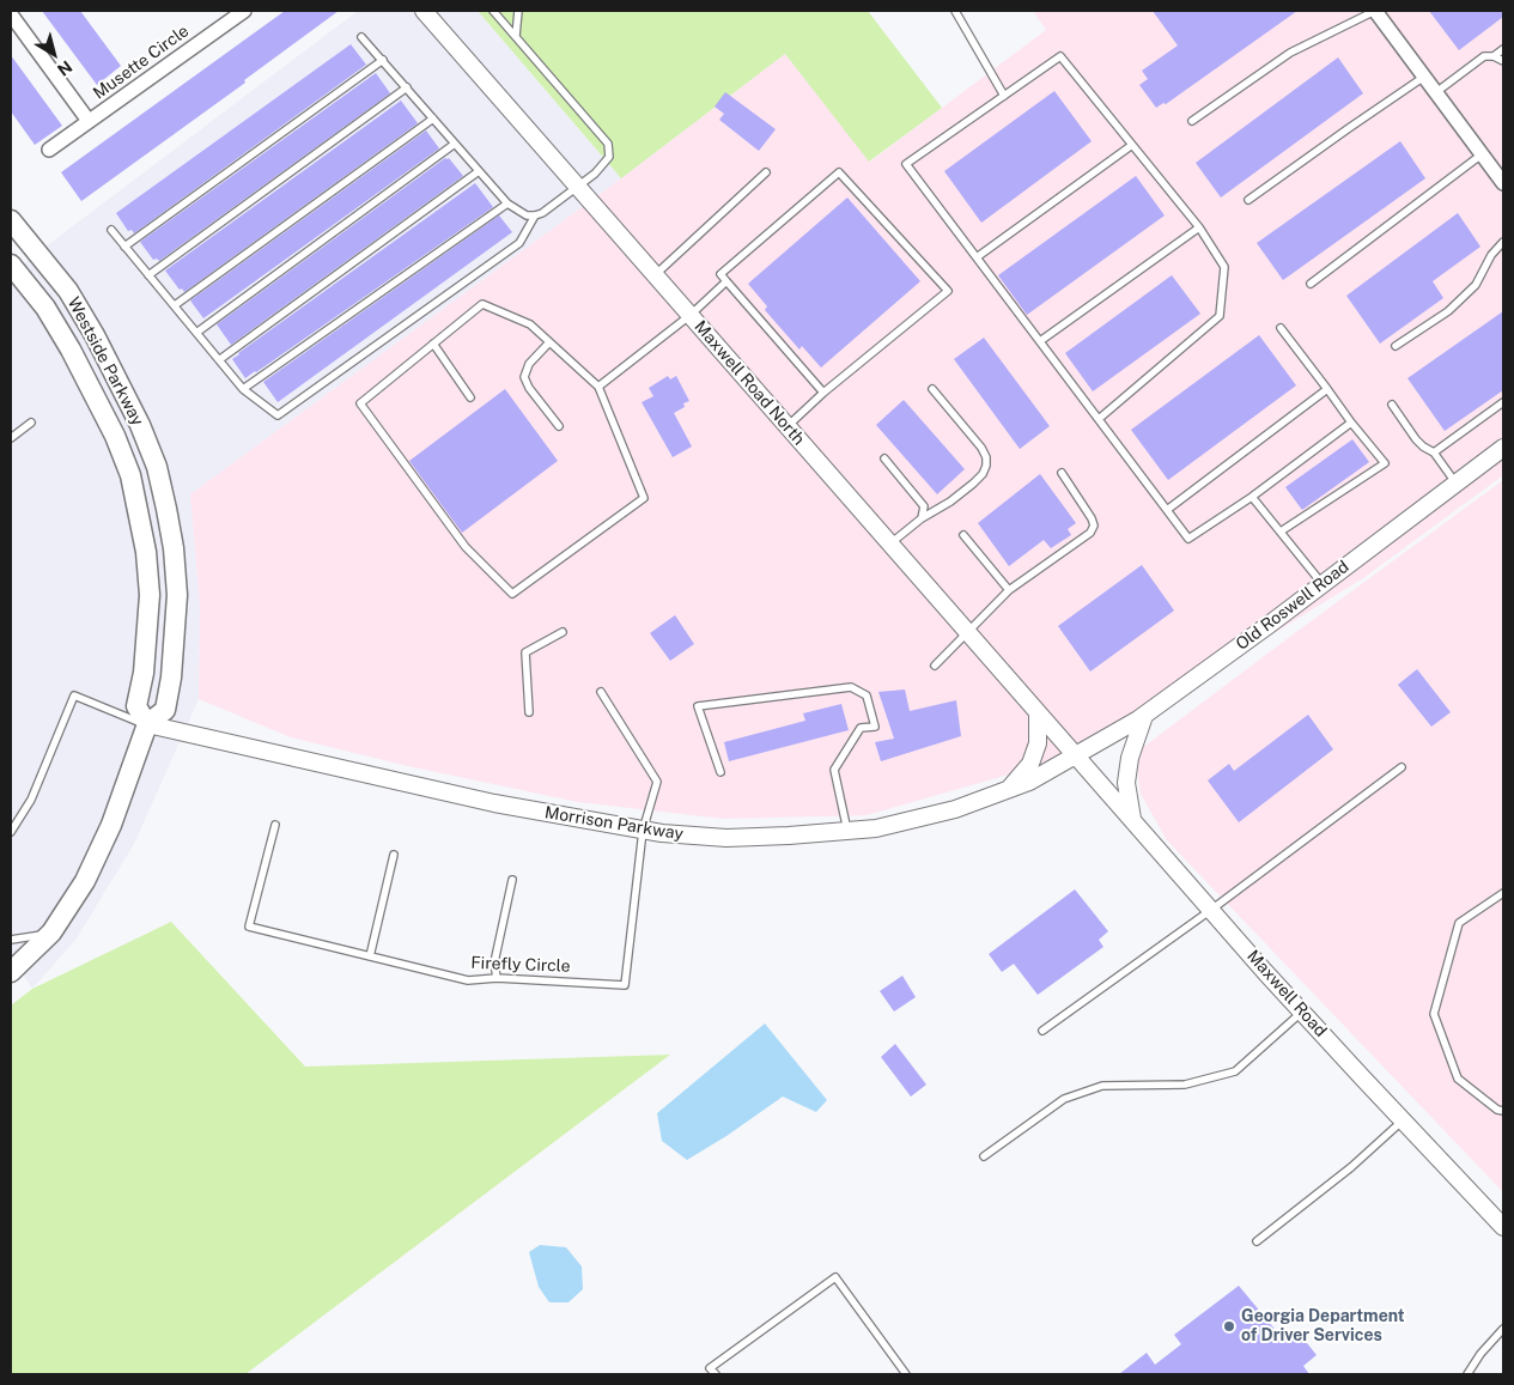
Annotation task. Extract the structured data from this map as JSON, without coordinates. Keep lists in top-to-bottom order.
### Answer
{
  "streets": {
    "main road": ["Westside Parkway"],
    "street": [
      "Musette Circle",
      "Maxwell Road North",
      "Old Roswell Road",
      "Morrison Parkway",
      "Maxwell Road"
    ],
    "lane": ["Firefly Circle"]
  },
  "crossings": [
    ["Westside Parkway", "Morrison Parkway"],
    ["Maxwell Road North", "Old Roswell Road"],
    ["Maxwell Road North", "Morrison Parkway"],
    ["Maxwell Road North", "Maxwell Road"],
    ["Old Roswell Road", "Morrison Parkway"],
    ["Old Roswell Road", "Maxwell Road"],
    ["Morrison Parkway", "Firefly Circle"],
    ["Morrison Parkway", "Maxwell Road"]
  ],
  "places": ["Georgia Department of Driver Services"],
  "north": "bottom right"
}
